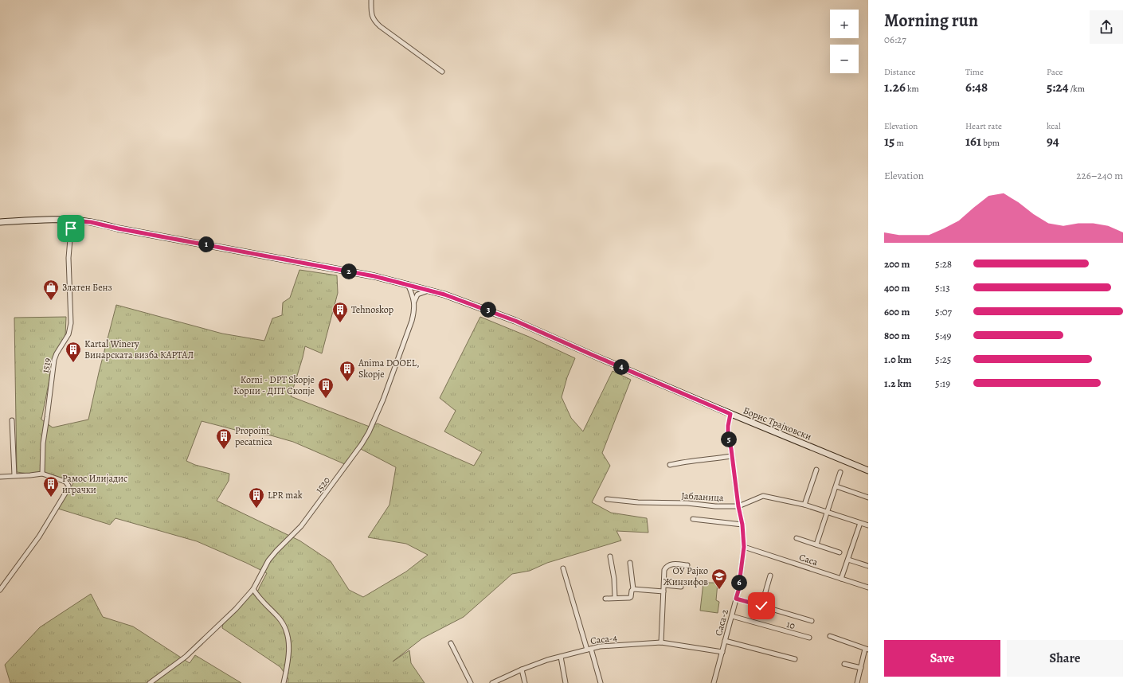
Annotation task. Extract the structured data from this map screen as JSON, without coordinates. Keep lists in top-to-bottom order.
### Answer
{
  "streets": {
    "main road": ["Борис Трајковски"],
    "street": [
      "1519",
      "1520",
      "Јабланица",
      "Саса",
      "Саса-2",
      "10",
      "Саса-4"
    ]
  },
  "crossings": [
    ["1519", "Борис Трајковски"],
    ["Борис Трајковски", "1520"],
    ["Борис Трајковски", "Саса-2"],
    ["Јабланица", "Саса-2"],
    ["Саса", "Саса-2"],
    ["Саса-2", "10"],
    ["Саса-2", "Саса-4"]
  ],
  "places": {
    "shop": ["Златен Бенз"],
    "building": [
      "Tehnoskop",
      "Kartal Winery Винарската визба КАРТАЛ",
      "Anima DOOEL, Skopje",
      "Korni - DPT Skopje Корни - ДПТ Скопје",
      "Propoint pecatnica",
      "Рамос Илијадис играчки",
      "LPR mak"
    ],
    "school or university": ["ОУ Рајко Жинзифов"]
  },
  "page": {
    "heading": ["Morning run", "06:27"],
    "map_buttons": ["+", "−"],
    "stats": [
      ["Distance", "1.26 km"],
      ["Time", "6:48"],
      ["Pace", "5:24 /km"],
      ["Elevation", "15 m"],
      ["Heart rate", "161 bpm"],
      ["kcal", "94"]
    ],
    "chart": ["Elevation", "226–240 m"],
    "pins": [
      "1",
      "2",
      "3",
      "4",
      "5",
      "6"
    ],
    "list": [
      {
        "name": "200 m",
        "note": "5:28"
      },
      {
        "name": "400 m",
        "note": "5:13"
      },
      {
        "name": "600 m",
        "note": "5:07"
      },
      {
        "name": "800 m",
        "note": "5:49"
      },
      {
        "name": "1.0 km",
        "note": "5:25"
      },
      {
        "name": "1.2 km",
        "note": "5:19"
      }
    ],
    "buttons": ["Save", "Share"]
  }
}
